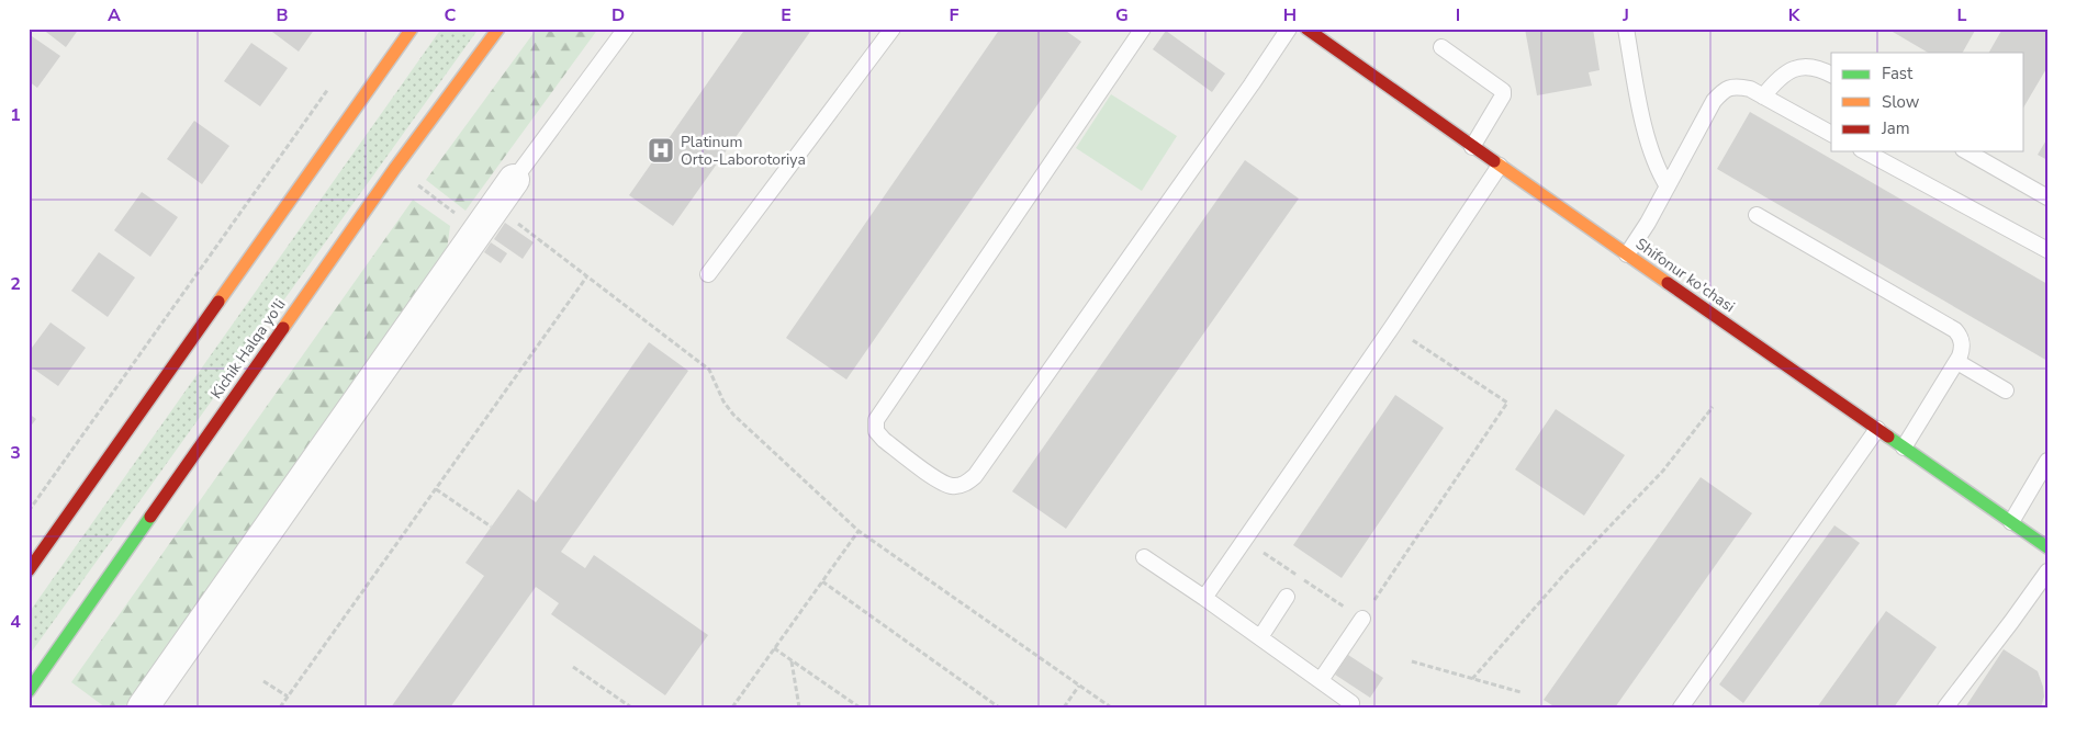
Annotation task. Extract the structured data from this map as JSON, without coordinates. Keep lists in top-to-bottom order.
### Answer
{
  "streets": {
    "main road": ["Shifonur ko'chasi", "Kichik Halqa yo'li"]
  },
  "places": {
    "hospital": ["Platinum Orto-Laborotoriya"]
  },
  "legend": ["Fast", "Slow", "Jam"],
  "grid": {
    "columns": [
      "A",
      "B",
      "C",
      "D",
      "E",
      "F",
      "G",
      "H",
      "I",
      "J",
      "K",
      "L"
    ],
    "rows": [
      "1",
      "2",
      "3",
      "4"
    ]
  }
}
